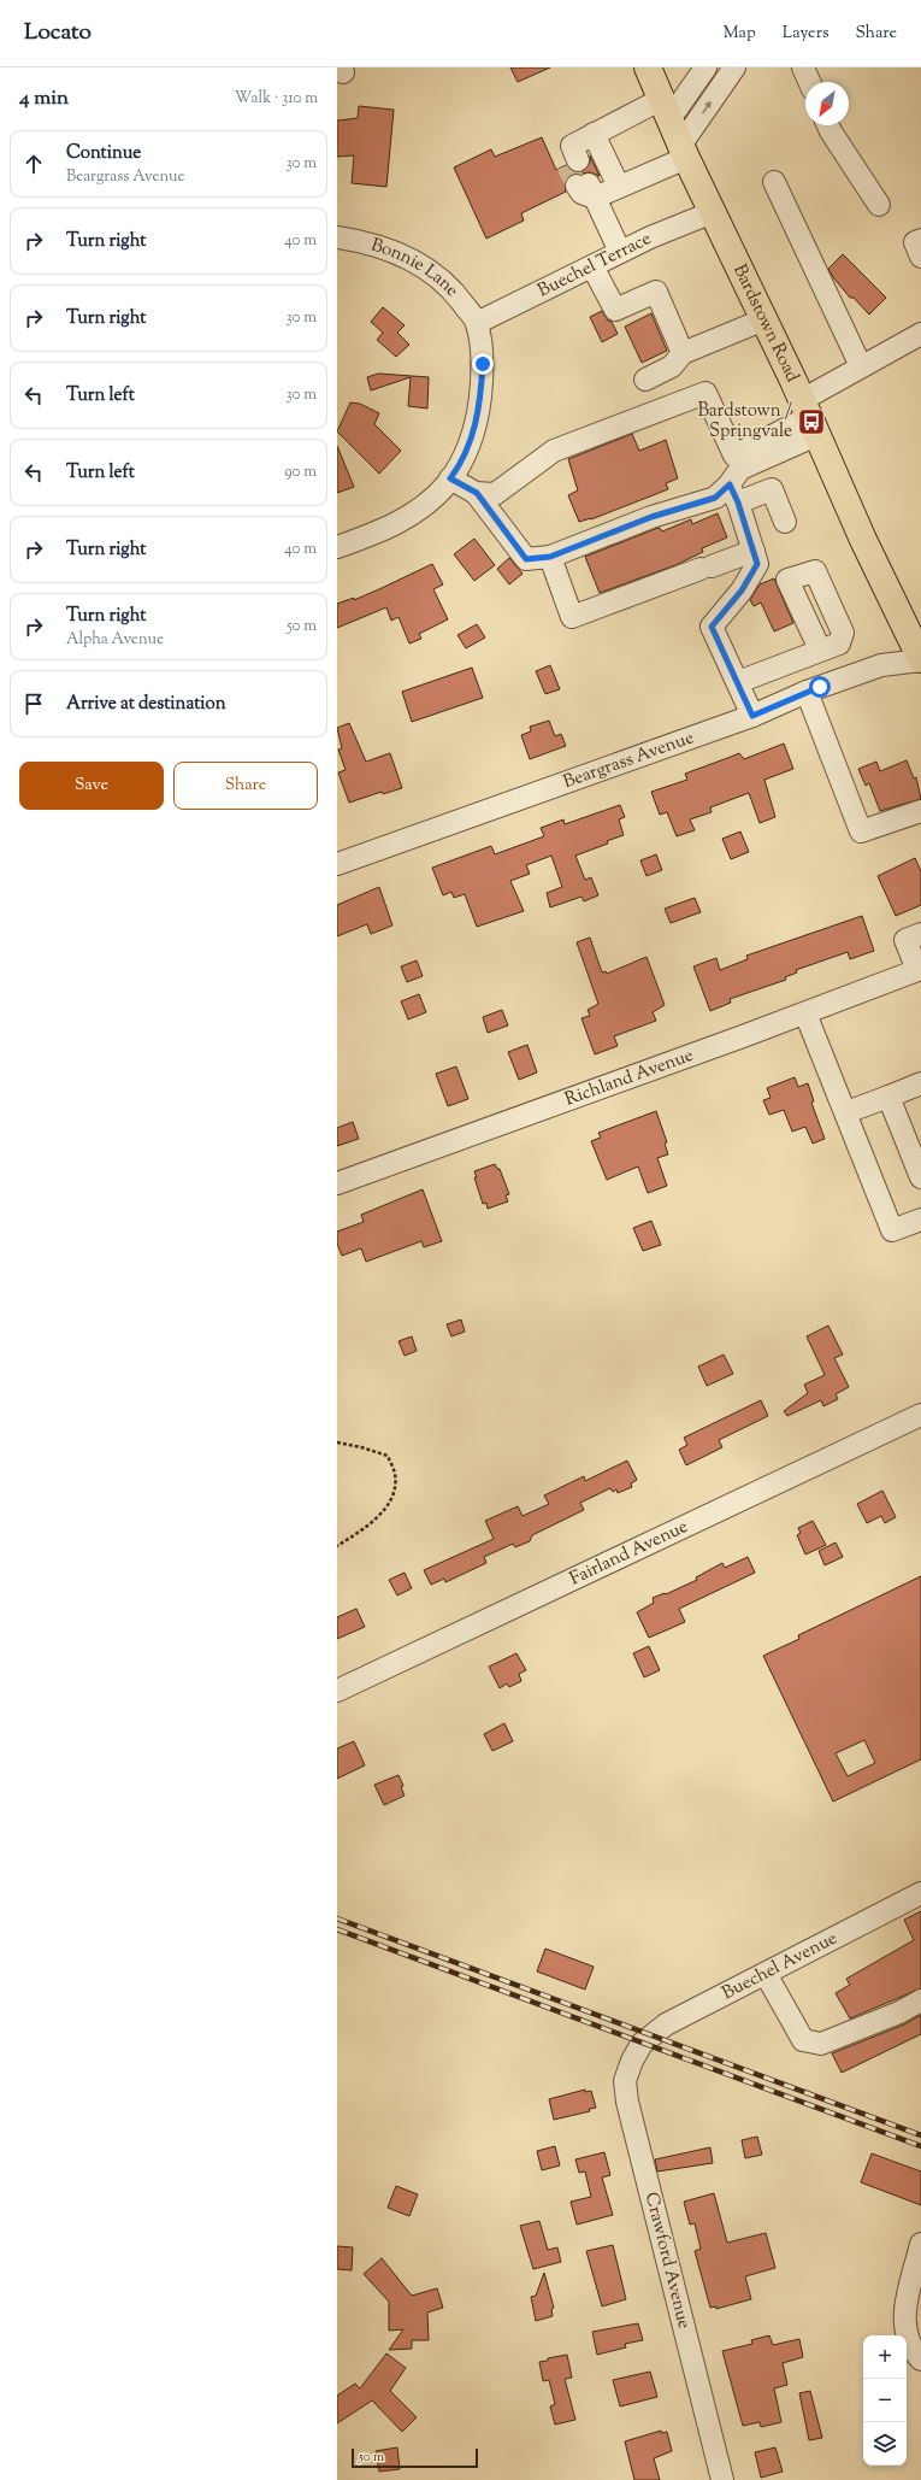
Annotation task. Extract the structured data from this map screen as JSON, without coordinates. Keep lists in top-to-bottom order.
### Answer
{
  "streets": {
    "main road": ["Bardstown Road"],
    "street": [
      "Buechel Terrace",
      "Bonnie Lane",
      "Beargrass Avenue",
      "Richland Avenue",
      "Fairland Avenue",
      "Buechel Avenue",
      "Crawford Avenue"
    ]
  },
  "crossings": [
    ["Buechel Terrace", "Bonnie Lane"],
    ["Buechel Terrace", "Bardstown Road"],
    ["Bardstown Road", "Beargrass Avenue"],
    ["Buechel Avenue", "Crawford Avenue"]
  ],
  "places": {
    "bus stop": ["Bardstown / Springvale"]
  },
  "scale_bar": "50 m",
  "north": "bottom left",
  "page": {
    "header": "Locato",
    "nav": ["Map", "Layers", "Share"],
    "heading": ["4 min", "Walk · 310 m"],
    "list": [
      ["Continue", "Beargrass Avenue", "30 m"],
      ["Turn right", "40 m"],
      ["Turn right", "30 m"],
      ["Turn left", "30 m"],
      ["Turn left", "90 m"],
      ["Turn right", "40 m"],
      ["Turn right", "Alpha Avenue", "50 m"],
      "Arrive at destination"
    ],
    "buttons": ["Save", "Share"],
    "map_buttons": ["+", "−"],
    "scale": "50 m"
  }
}
